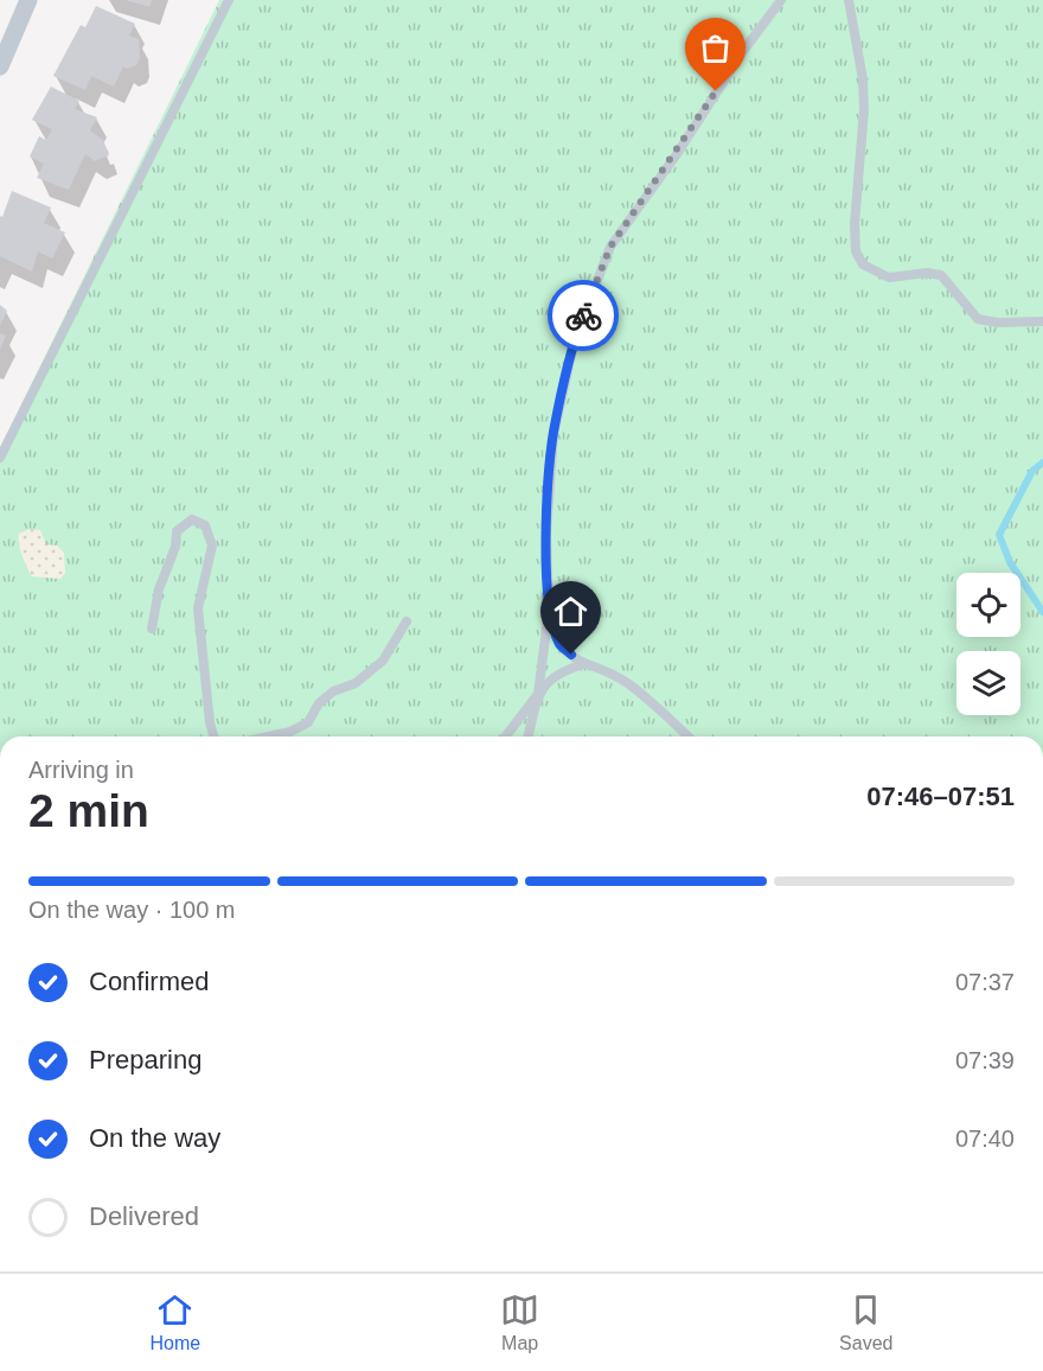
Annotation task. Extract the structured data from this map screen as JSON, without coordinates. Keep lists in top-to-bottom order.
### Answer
{
  "page": {
    "heading": ["2 min", "Arriving in", "07:46–07:51"],
    "bar": "On the way · 100 m",
    "list": [
      ["Confirmed", "07:37"],
      ["Preparing", "07:39"],
      ["On the way", "07:40"],
      "Delivered"
    ],
    "tabs": ["Home", "Map", "Saved"]
  }
}
